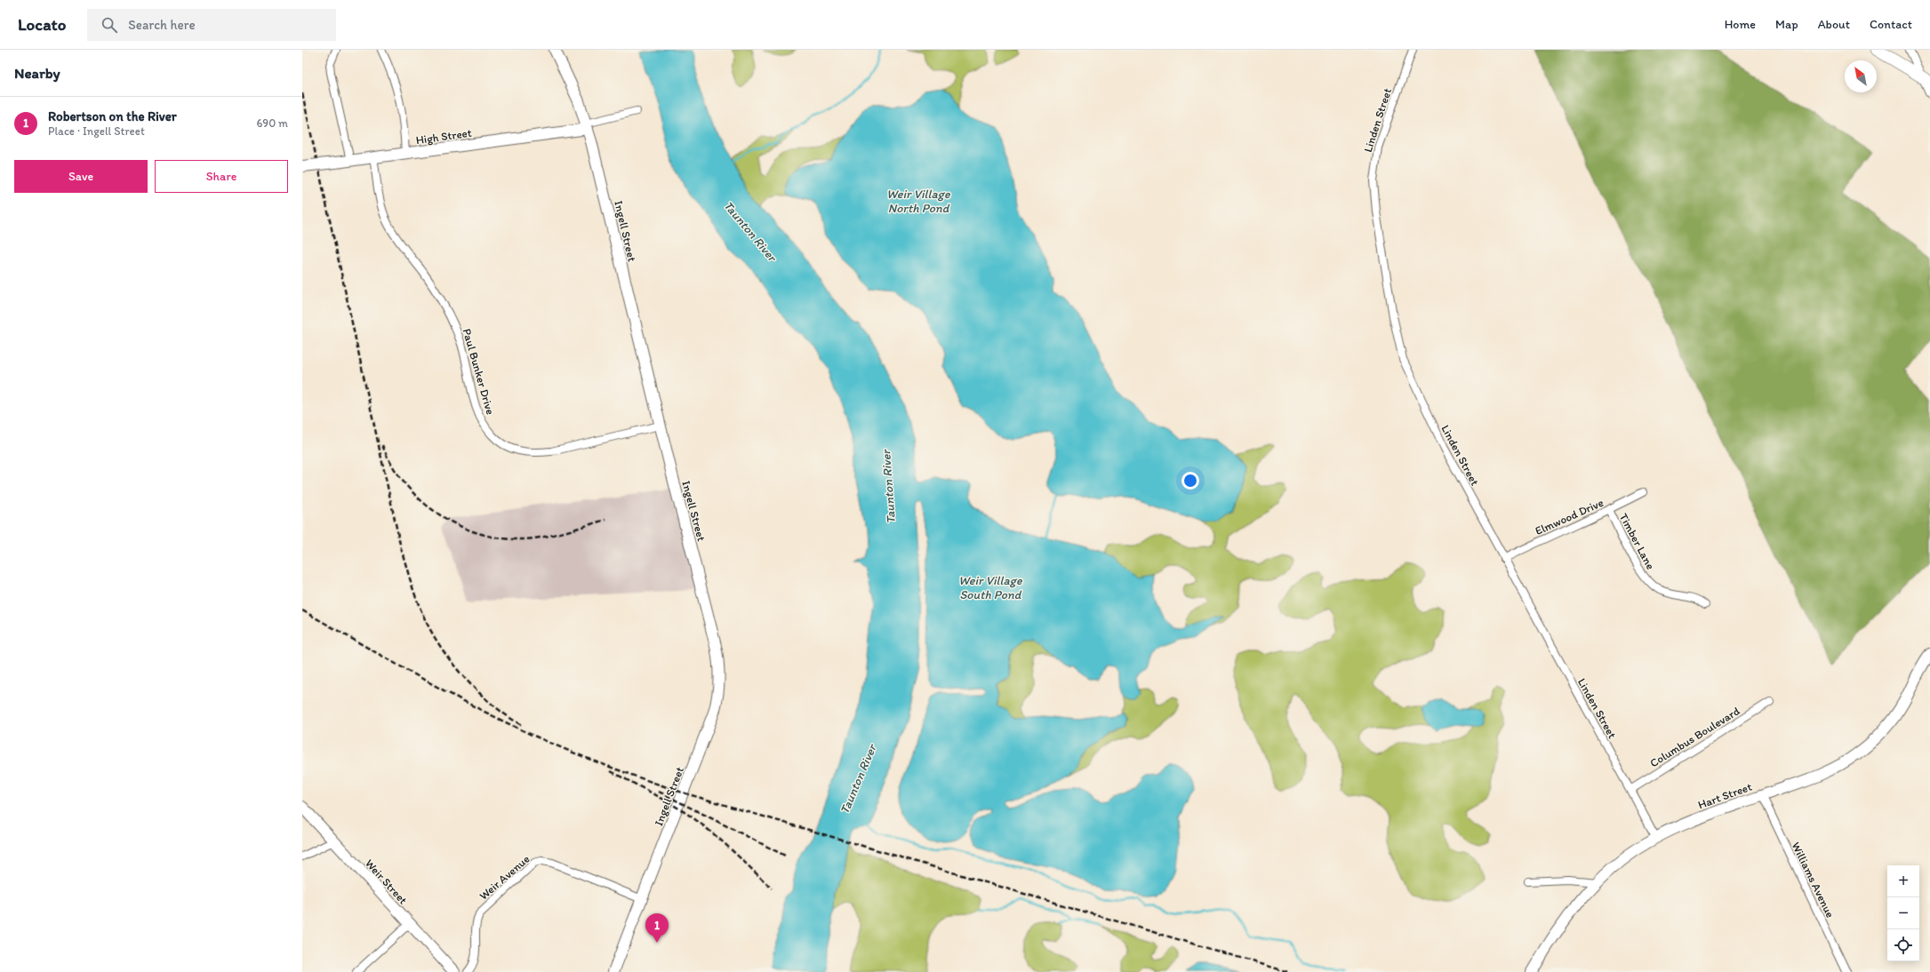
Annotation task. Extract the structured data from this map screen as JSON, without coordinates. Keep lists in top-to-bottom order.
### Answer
{
  "streets": {
    "street": [
      "Linden Street",
      "High Street",
      "Ingell Street",
      "Paul Bunker Drive",
      "Elmwood Drive",
      "Timber Lane",
      "Columbus Boulevard",
      "Hart Street",
      "Weir Avenue",
      "Williams Avenue",
      "Weir Street"
    ]
  },
  "crossings": [
    ["Linden Street", "Elmwood Drive"],
    ["Linden Street", "Columbus Boulevard"],
    ["Linden Street", "Hart Street"],
    ["High Street", "Ingell Street"],
    ["High Street", "Paul Bunker Drive"],
    ["Ingell Street", "Paul Bunker Drive"],
    ["Ingell Street", "Weir Avenue"],
    ["Elmwood Drive", "Timber Lane"],
    ["Hart Street", "Williams Avenue"]
  ],
  "water": ["Weir Village North Pond", "Taunton River", "Weir Village South Pond"],
  "north": "top left",
  "page": {
    "header": "Locato",
    "search": "Search here",
    "nav": [
      "Home",
      "Map",
      "About",
      "Contact"
    ],
    "heading": "Nearby",
    "list": [
      {
        "mark": "1",
        "name": "Robertson on the River",
        "note": "Place · Ingell Street",
        "value": "690 m"
      }
    ],
    "buttons": ["Save", "Share"],
    "map_buttons": ["+", "−"],
    "pins": "1"
  }
}
